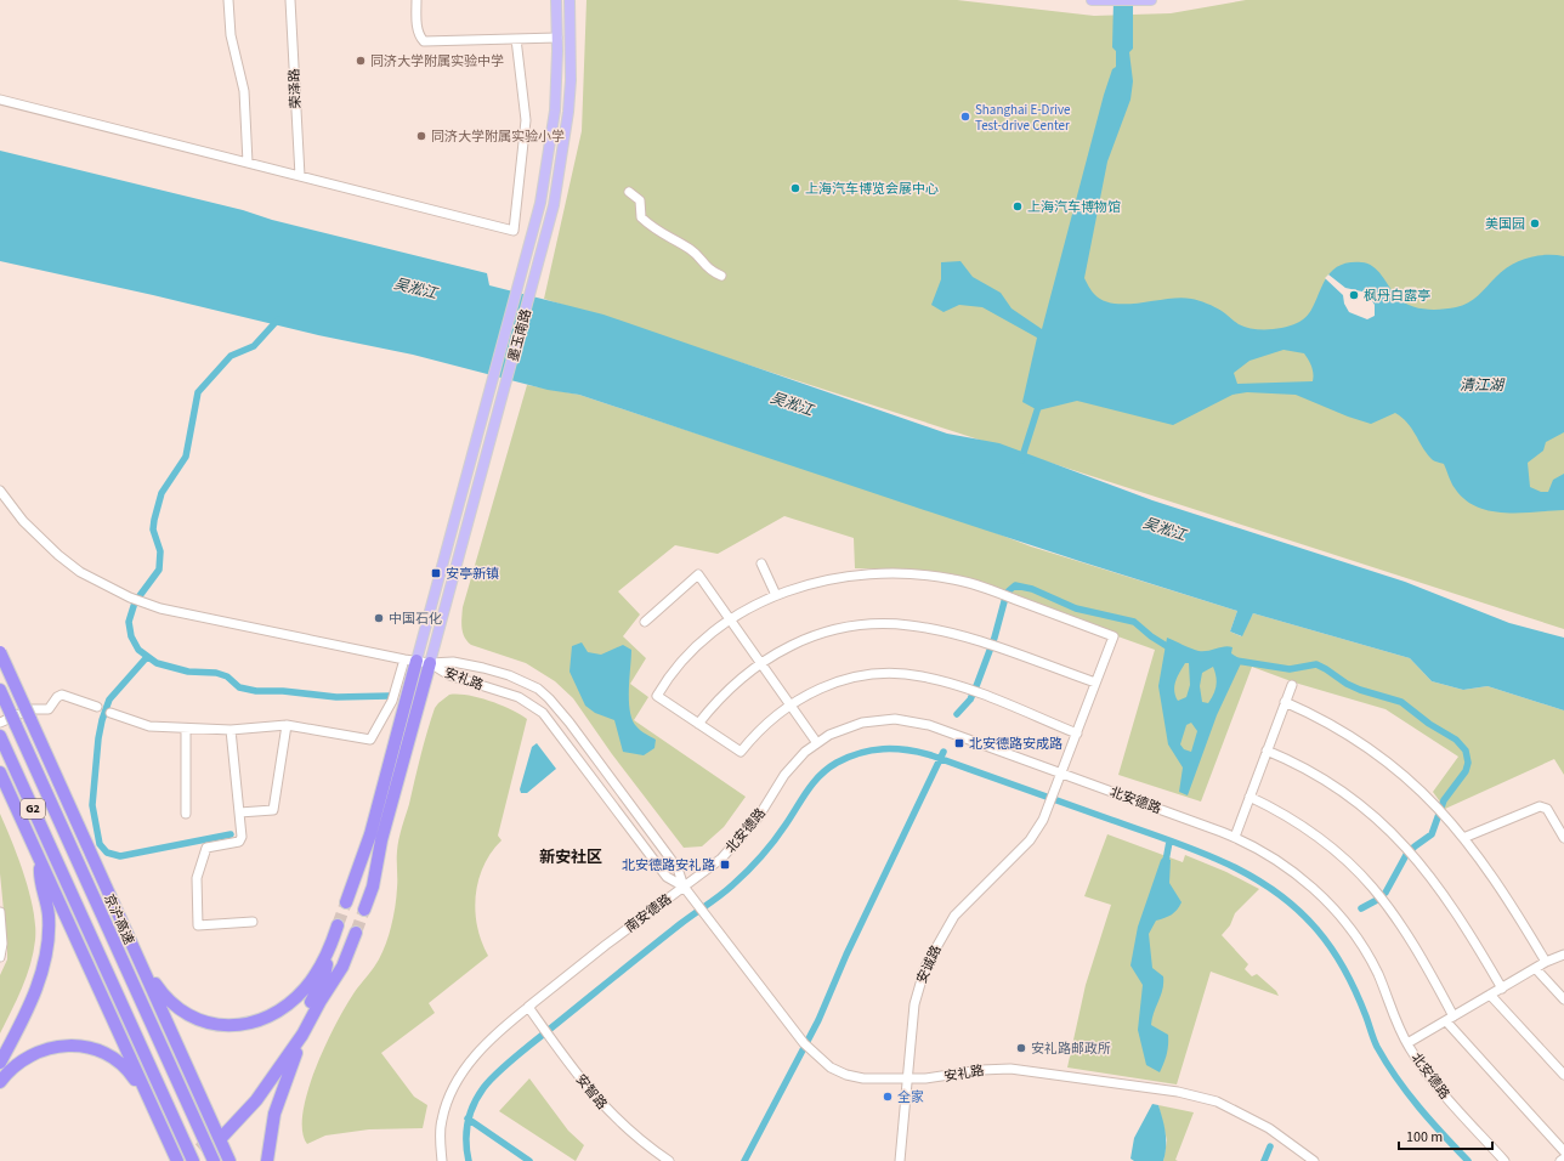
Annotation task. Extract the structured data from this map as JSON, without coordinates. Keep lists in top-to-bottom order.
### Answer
{
  "streets": {
    "highway": ["G2", "京沪高速"],
    "main road": ["墨玉南路"],
    "street": [
      "荣泽路",
      "安礼路",
      "北安德路",
      "南安德路",
      "安诚路",
      "安智路"
    ]
  },
  "crossings": [
    ["墨玉南路", "安礼路"],
    ["安礼路", "北安德路"],
    ["安礼路", "南安德路"],
    ["安礼路", "安诚路"],
    ["北安德路", "南安德路"],
    ["北安德路", "安诚路"],
    ["南安德路", "安智路"]
  ],
  "districts": ["新安社区"],
  "water": ["吴淞江", "清江湖"],
  "places": {
    "other": [
      "同济大学附属实验中学",
      "Shanghai E-Drive Test-drive Center",
      "同济大学附属实验小学",
      "上海汽车博览会展中心",
      "上海汽车博物馆",
      "美国园",
      "枫丹白露亭",
      "中国石化",
      "安礼路邮政所",
      "全家"
    ],
    "transit": ["安亭新镇", "北安德路安成路", "北安德路安礼路"]
  },
  "scale_bar": "100 m"
}
